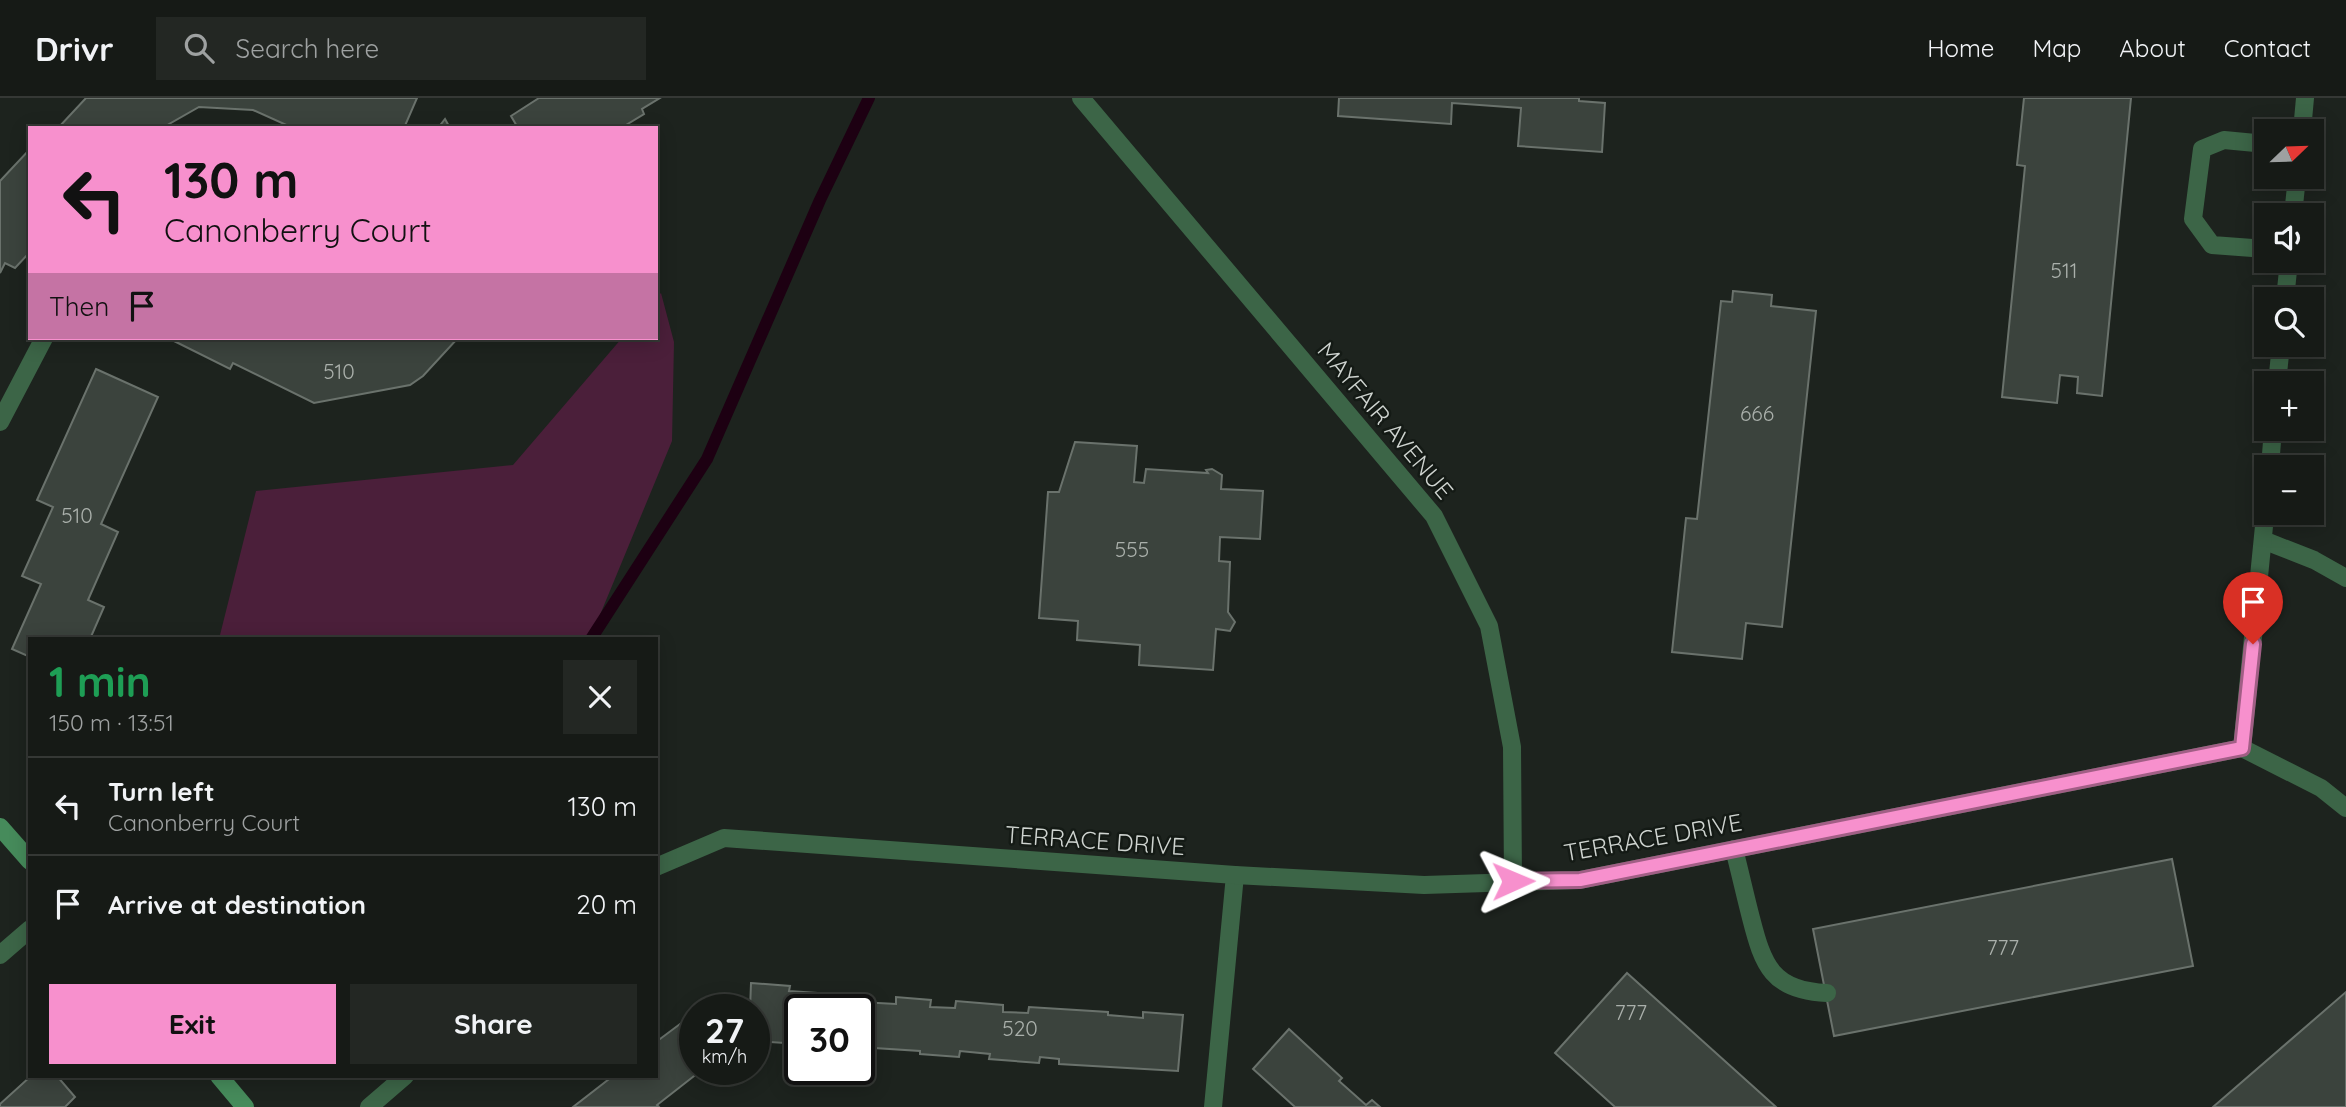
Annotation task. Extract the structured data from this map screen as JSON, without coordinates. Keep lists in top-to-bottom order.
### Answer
{
  "streets": {
    "street": ["MAYFAIR AVENUE", "TERRACE DRIVE"]
  },
  "crossings": [
    ["MAYFAIR AVENUE", "TERRACE DRIVE"]
  ],
  "house_numbers": [
    "511",
    "510",
    "666",
    "510",
    "555",
    "777",
    "777",
    "520"
  ],
  "north": "top right",
  "page": {
    "header": "Drivr",
    "search": "Search here",
    "nav": [
      "Home",
      "Map",
      "About",
      "Contact"
    ],
    "map_buttons": ["+", "−"],
    "turn": ["130 m", "Canonberry Court"],
    "then": "Then",
    "heading": ["1 min", "150 m · 13:51"],
    "list": [
      {
        "name": "Turn left",
        "note": "Canonberry Court",
        "value": "130 m"
      },
      {
        "name": "Arrive at destination",
        "value": "20 m"
      }
    ],
    "buttons": ["Exit", "Share"],
    "speed": "27 km/h",
    "limit": "30"
  }
}
